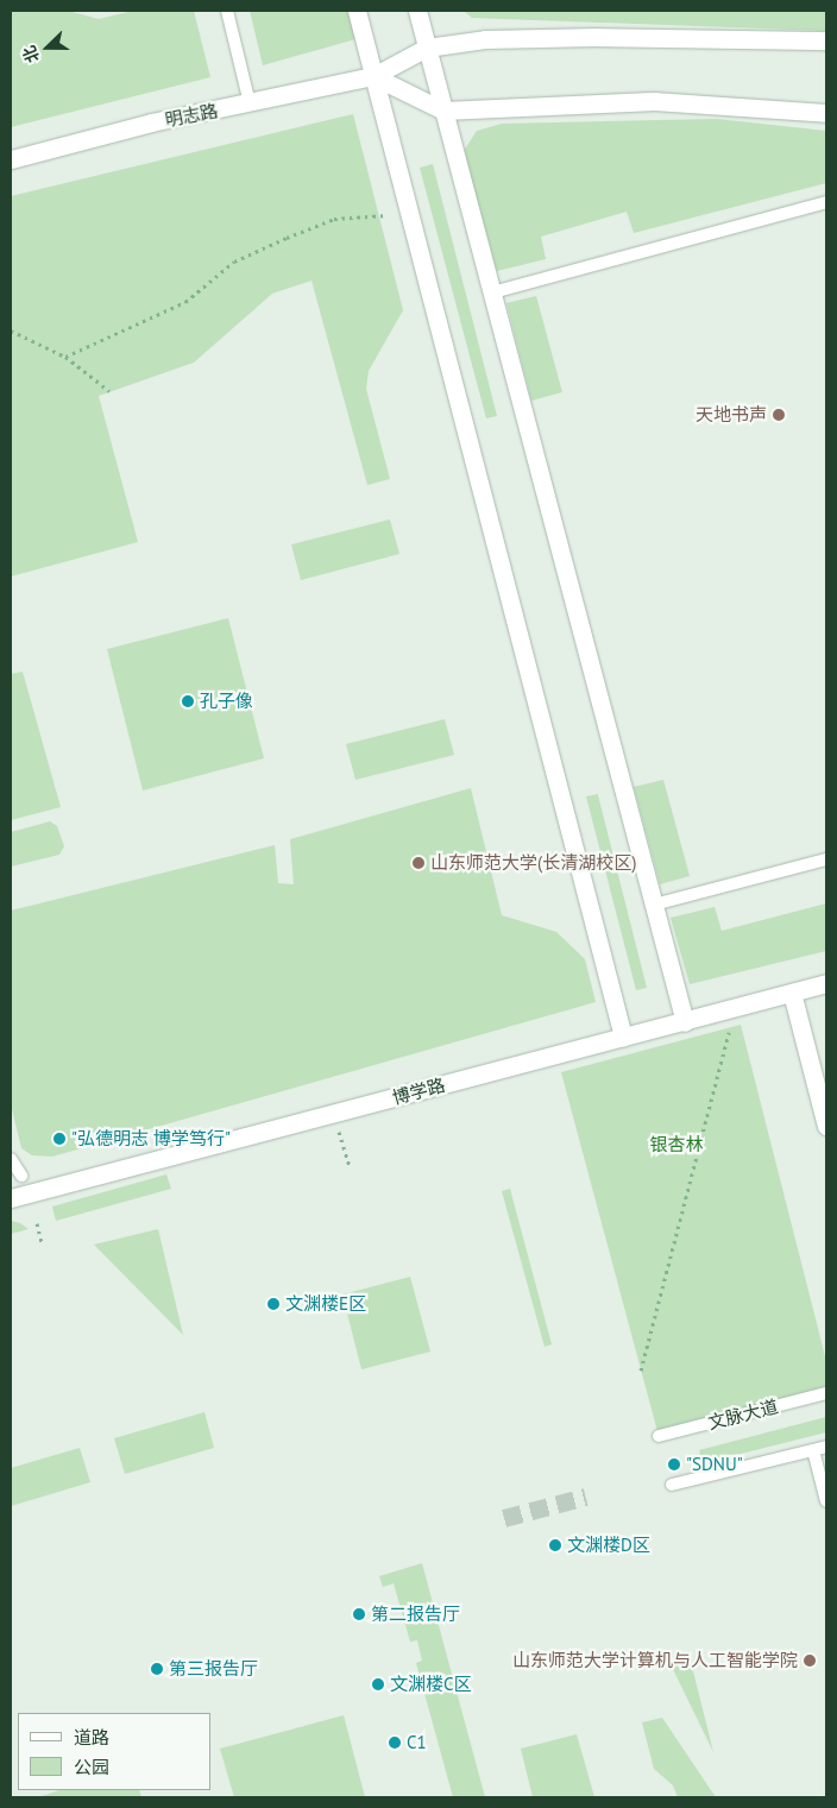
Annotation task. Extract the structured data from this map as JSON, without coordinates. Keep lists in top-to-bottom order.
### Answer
{
  "streets": {
    "street": ["明志路", "博学路"],
    "lane": ["文脉大道"]
  },
  "parks": ["银杏林"],
  "places": [
    "天地书声",
    "孔子像",
    "山东师范大学(长清湖校区)",
    "\"弘德明志 博学笃行\"",
    "文渊楼E区",
    "\"SDNU\"",
    "文渊楼D区",
    "第二报告厅",
    "山东师范大学计算机与人工智能学院",
    "第三报告厅",
    "文渊楼C区",
    "C1"
  ],
  "legend": ["道路", "公园"],
  "north": "left"
}
